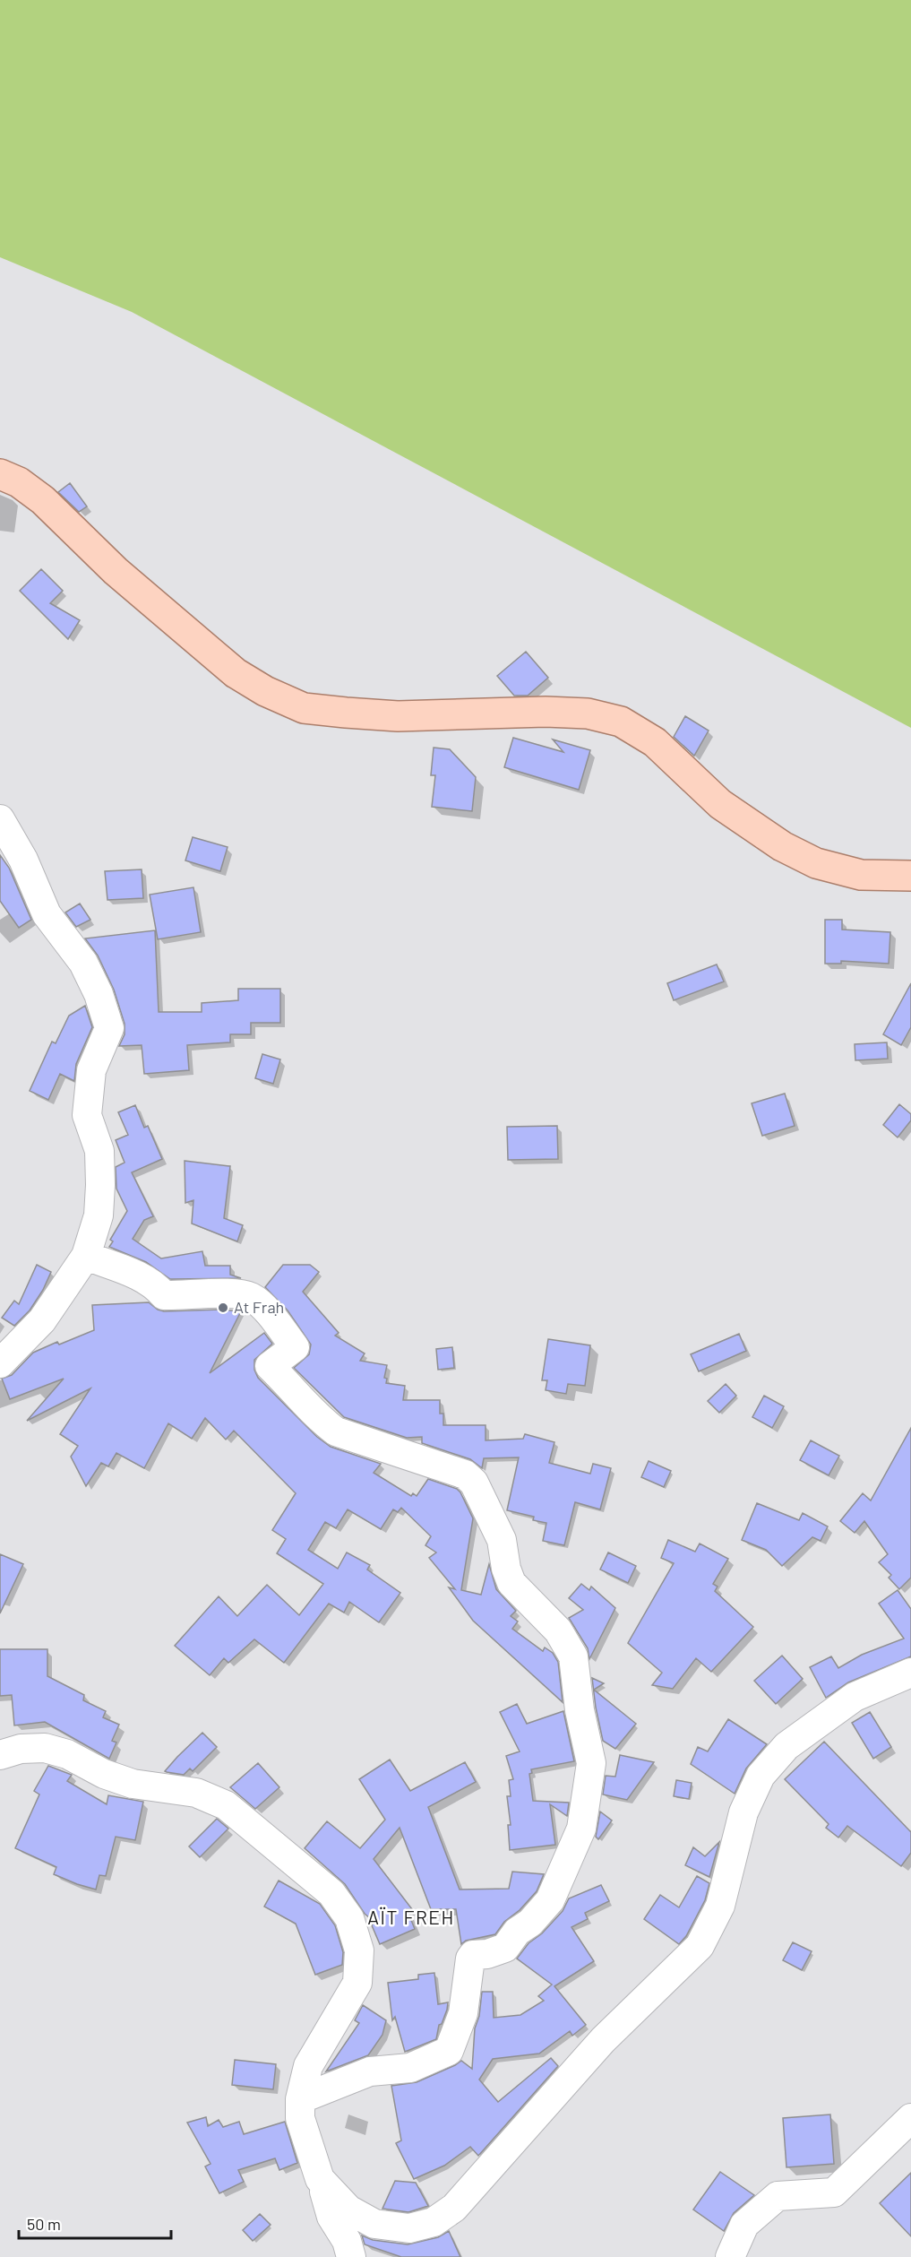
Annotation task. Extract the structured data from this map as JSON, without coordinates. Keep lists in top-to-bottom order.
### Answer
{
  "districts": ["AÏT FREH"],
  "places": ["At Fraḥ"],
  "scale_bar": "50 m"
}
